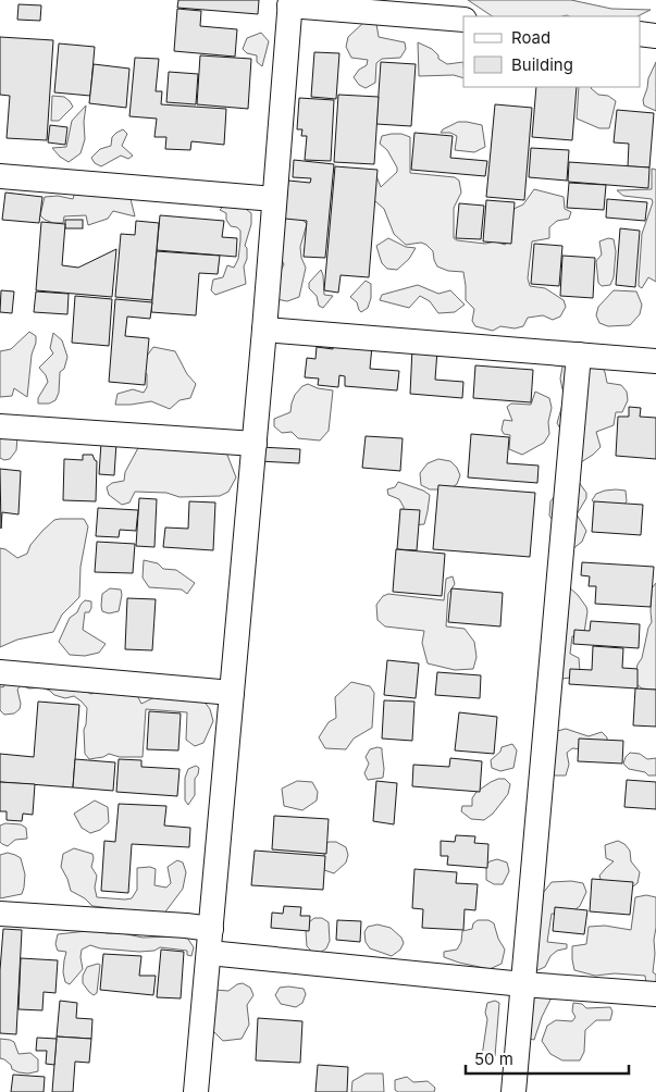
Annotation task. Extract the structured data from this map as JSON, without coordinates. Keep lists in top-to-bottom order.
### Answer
{
  "legend": ["Road", "Building"],
  "scale_bar": "50 m"
}
